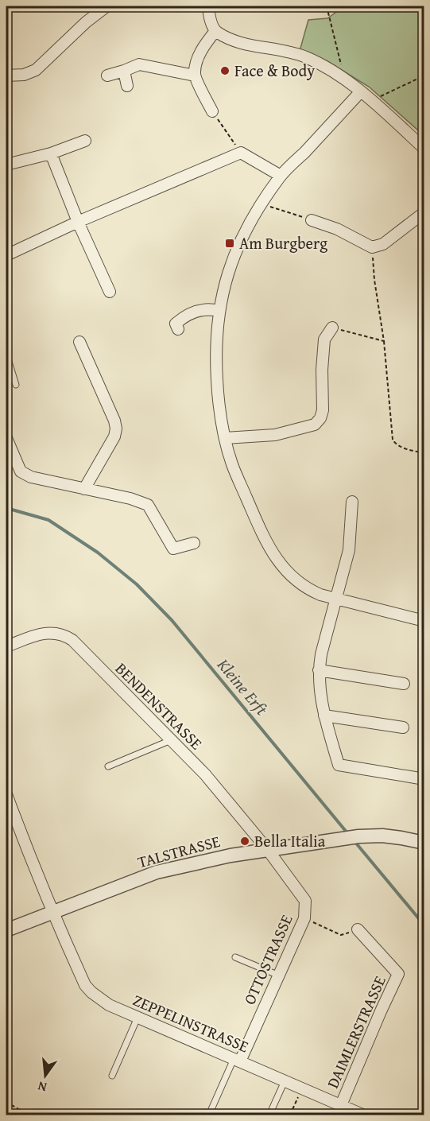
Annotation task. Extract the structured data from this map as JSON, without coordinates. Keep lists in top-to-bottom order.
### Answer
{
  "streets": {
    "street": [
      "BENDENSTRASSE",
      "TALSTRASSE",
      "OTTOSTRASSE",
      "ZEPPELINSTRASSE",
      "DAIMLERSTRASSE"
    ]
  },
  "crossings": [
    ["BENDENSTRASSE", "TALSTRASSE"],
    ["BENDENSTRASSE", "OTTOSTRASSE"],
    ["TALSTRASSE", "OTTOSTRASSE"],
    ["TALSTRASSE", "ZEPPELINSTRASSE"],
    ["OTTOSTRASSE", "ZEPPELINSTRASSE"],
    ["ZEPPELINSTRASSE", "DAIMLERSTRASSE"]
  ],
  "water": ["Kleine Erft"],
  "places": {
    "other": ["Face & Body", "Bella Italia"],
    "transit": ["Am Burgberg"]
  },
  "north": "bottom"
}
